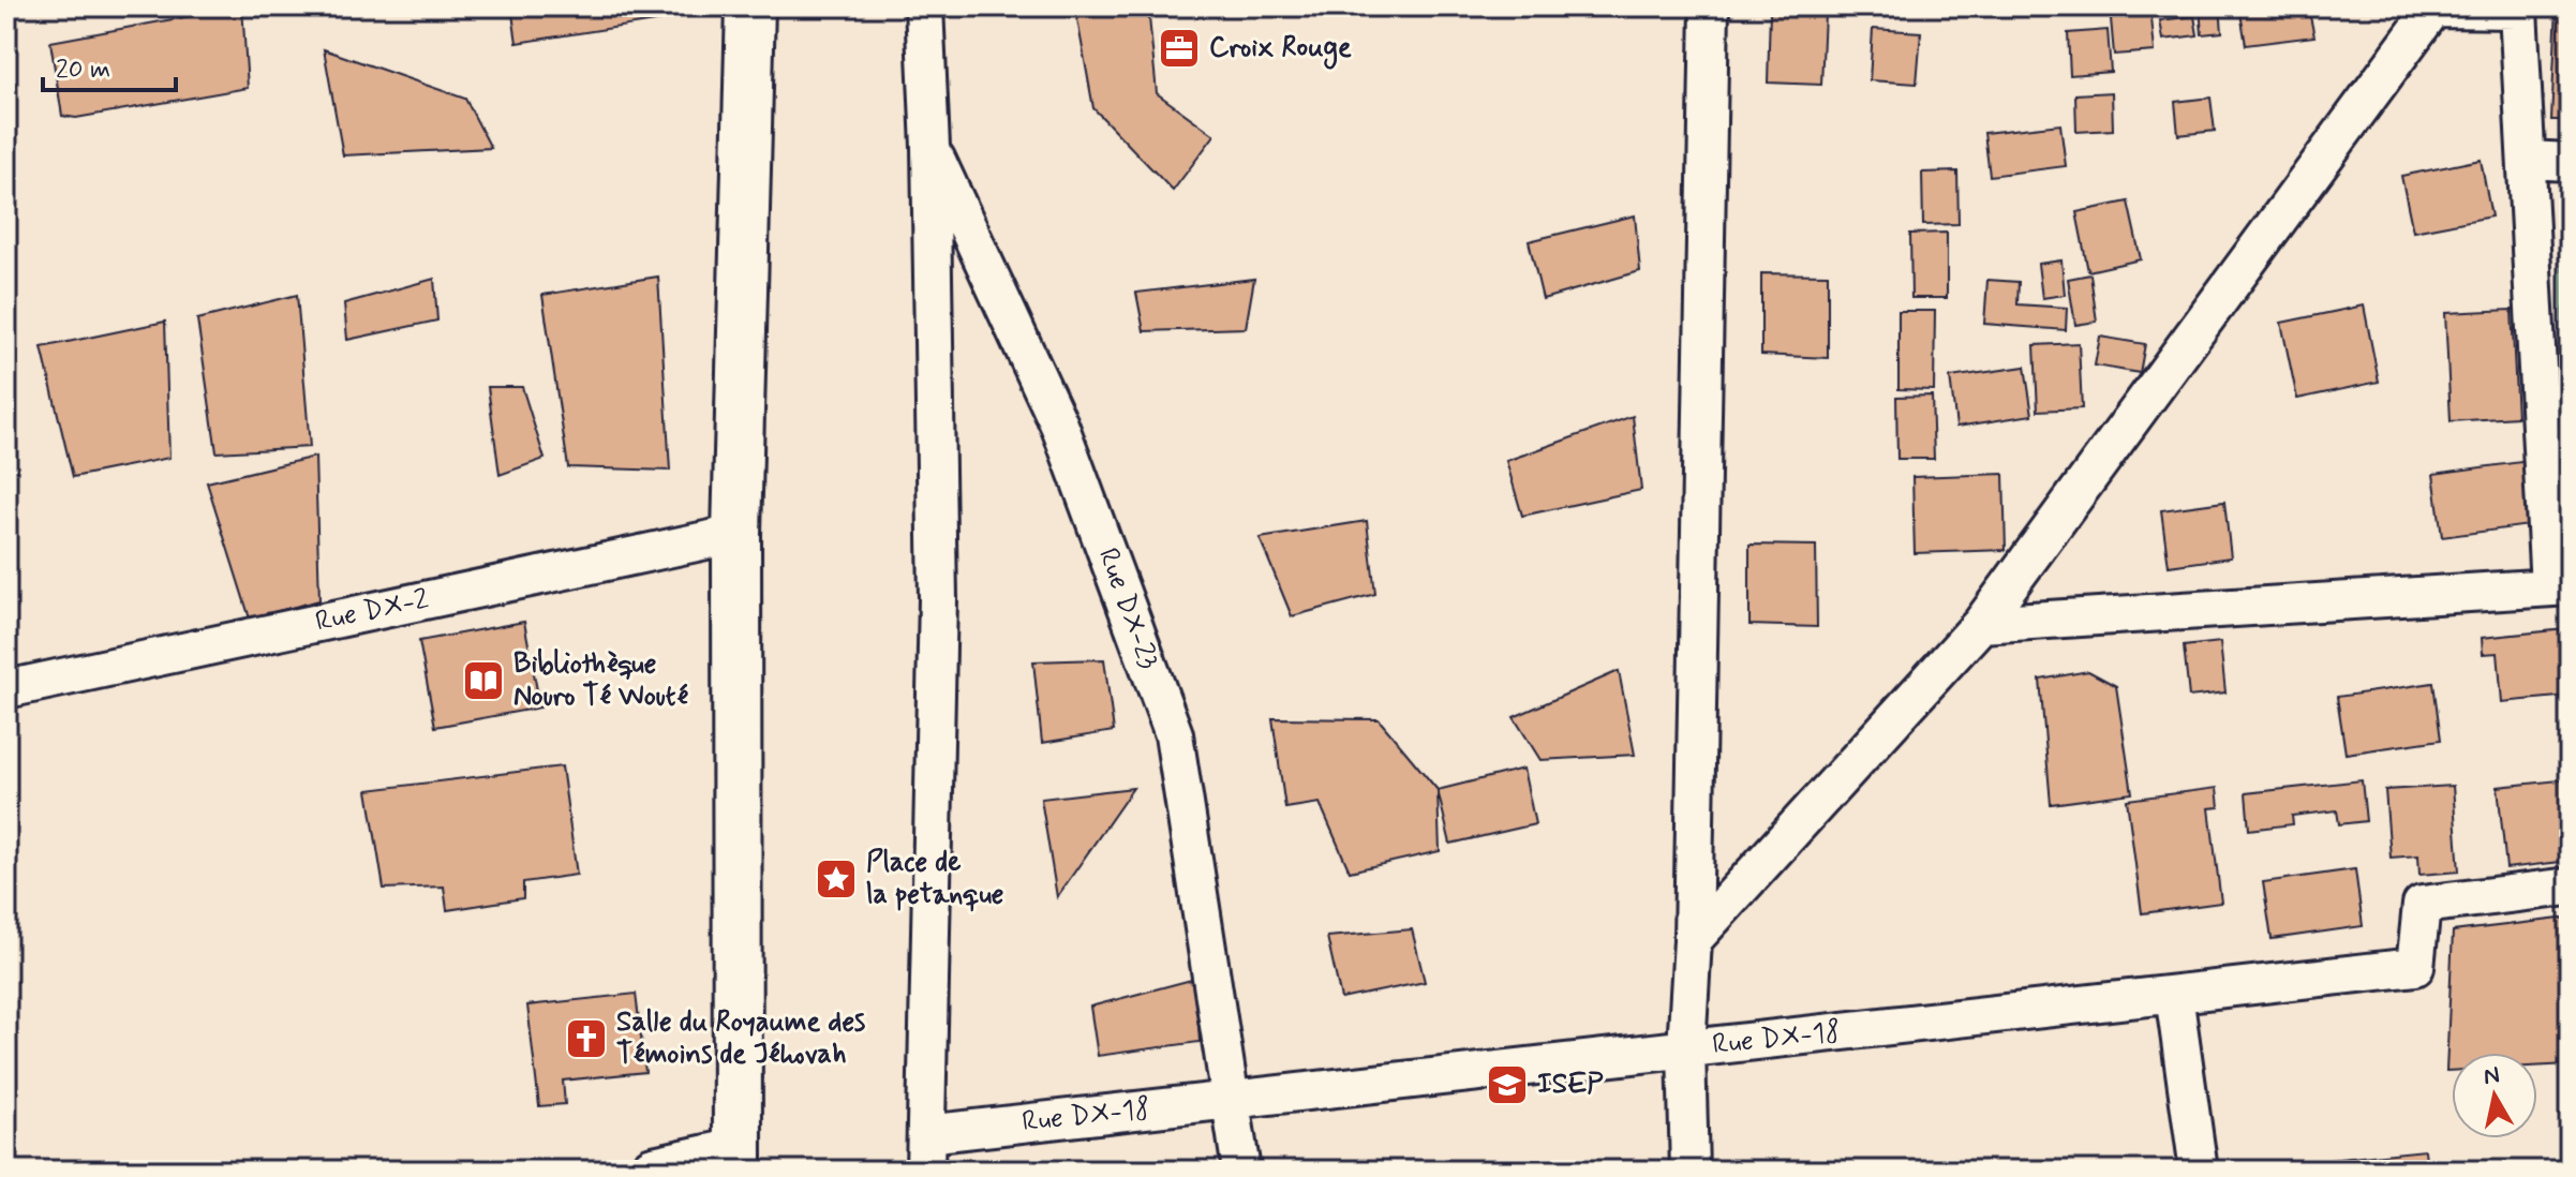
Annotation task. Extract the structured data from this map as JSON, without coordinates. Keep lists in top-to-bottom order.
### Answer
{
  "streets": {
    "street": ["Rue DX-23", "Rue DX-2", "Rue DX-18"]
  },
  "crossings": [
    ["Rue DX-23", "Rue DX-18"]
  ],
  "places": {
    "office": ["Croix Rouge"],
    "library": ["Bibliothèque Nouro Té Wouté"],
    "place": ["Place de la petanque"],
    "church": ["Salle du Royaume des Témoins de Jéhovah"],
    "school or university": ["ISEP"]
  },
  "scale_bar": "20 m",
  "north": "top"
}
